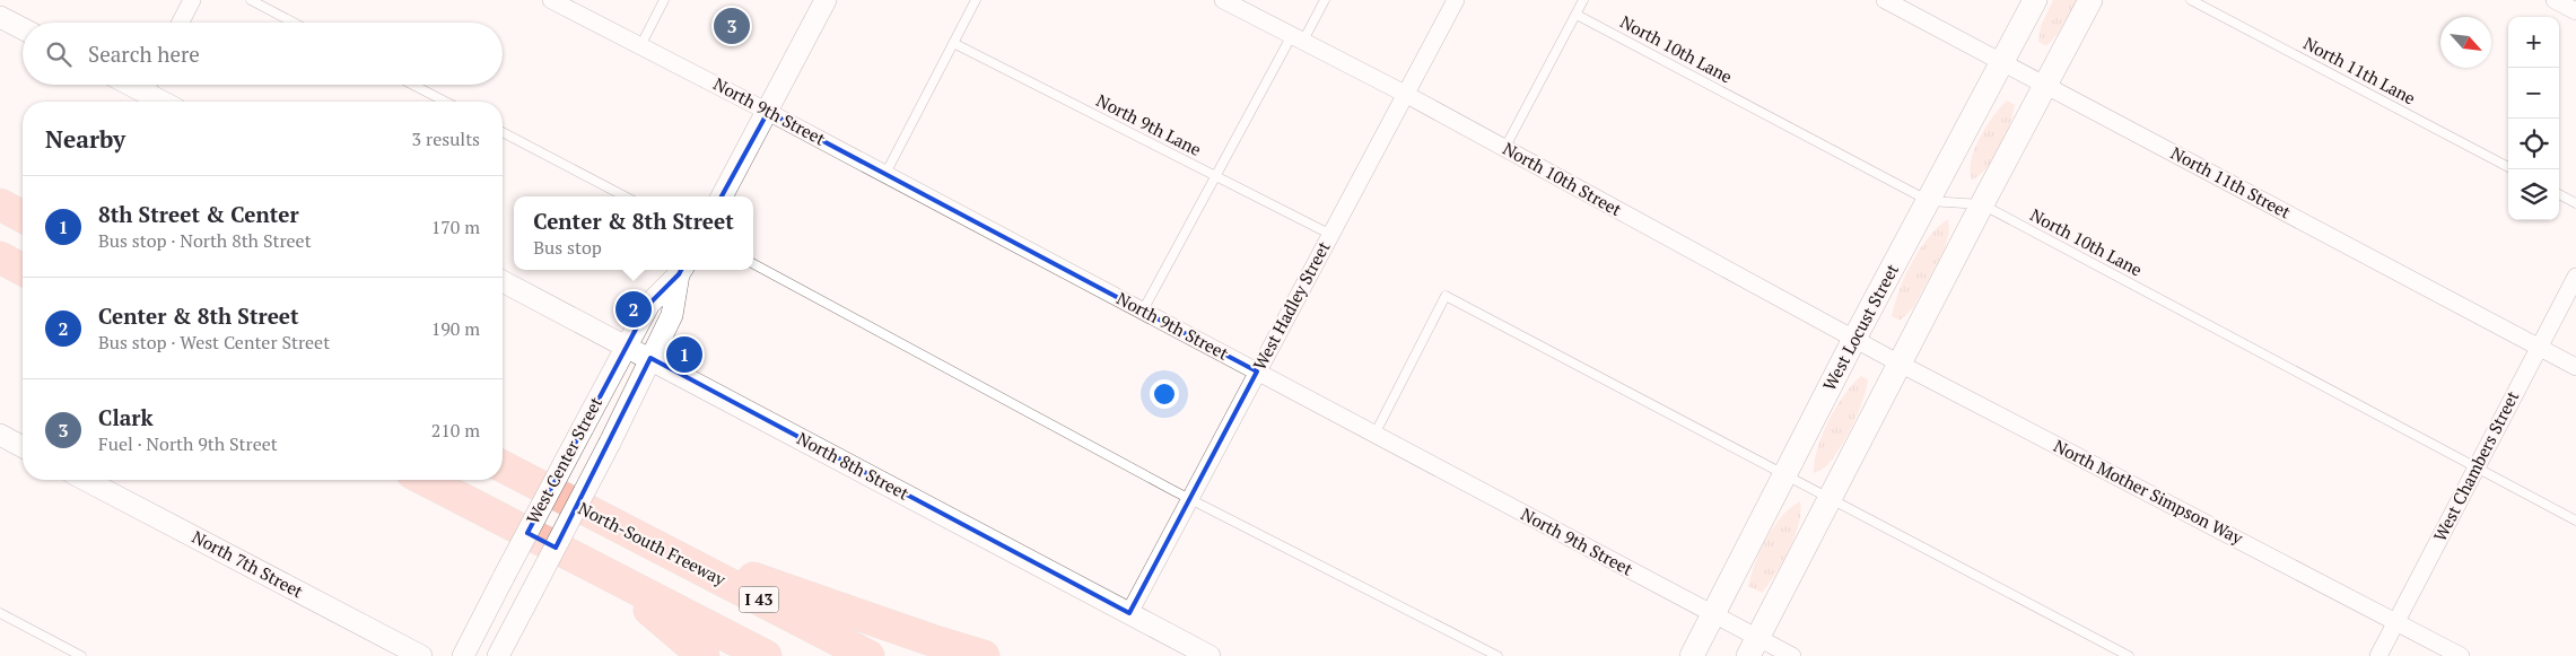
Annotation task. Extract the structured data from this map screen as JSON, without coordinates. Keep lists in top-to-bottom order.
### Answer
{
  "streets": {
    "highway": ["North-South Freeway", "I 43"],
    "main road": ["West Locust Street"],
    "street": [
      "North 9th Street",
      "North 10th Street",
      "North 11th Street",
      "West Hadley Street",
      "West Center Street",
      "North 8th Street",
      "West Chambers Street",
      "North Mother Simpson Way",
      "North 7th Street"
    ],
    "lane": ["North 10th Lane", "North 11th Lane", "North 9th Lane"]
  },
  "crossings": [
    ["North 10th Lane", "West Locust Street"],
    ["North 10th Lane", "West Chambers Street"],
    ["North 9th Street", "West Hadley Street"],
    ["North 9th Street", "West Locust Street"],
    ["North 9th Lane", "West Hadley Street"],
    ["North 10th Street", "West Hadley Street"],
    ["North 10th Street", "West Locust Street"],
    ["North 10th Street", "North Mother Simpson Way"],
    ["North 11th Street", "West Locust Street"],
    ["North 11th Street", "West Chambers Street"],
    ["West Hadley Street", "North 8th Street"],
    ["West Center Street", "North 8th Street"],
    ["West Chambers Street", "North Mother Simpson Way"]
  ],
  "north": "bottom right",
  "page": {
    "pins": ["3", "2", "1"],
    "map_buttons": ["+", "−"],
    "search": "Search here",
    "heading": ["Nearby", "3 results"],
    "list": [
      {
        "mark": "1",
        "name": "8th Street & Center",
        "note": "Bus stop · North 8th Street",
        "value": "170 m"
      },
      {
        "mark": "2",
        "name": "Center & 8th Street",
        "note": "Bus stop · West Center Street",
        "value": "190 m"
      },
      {
        "mark": "3",
        "name": "Clark",
        "note": "Fuel · North 9th Street",
        "value": "210 m"
      }
    ],
    "popup": ["Center & 8th Street", "Bus stop"]
  }
}
